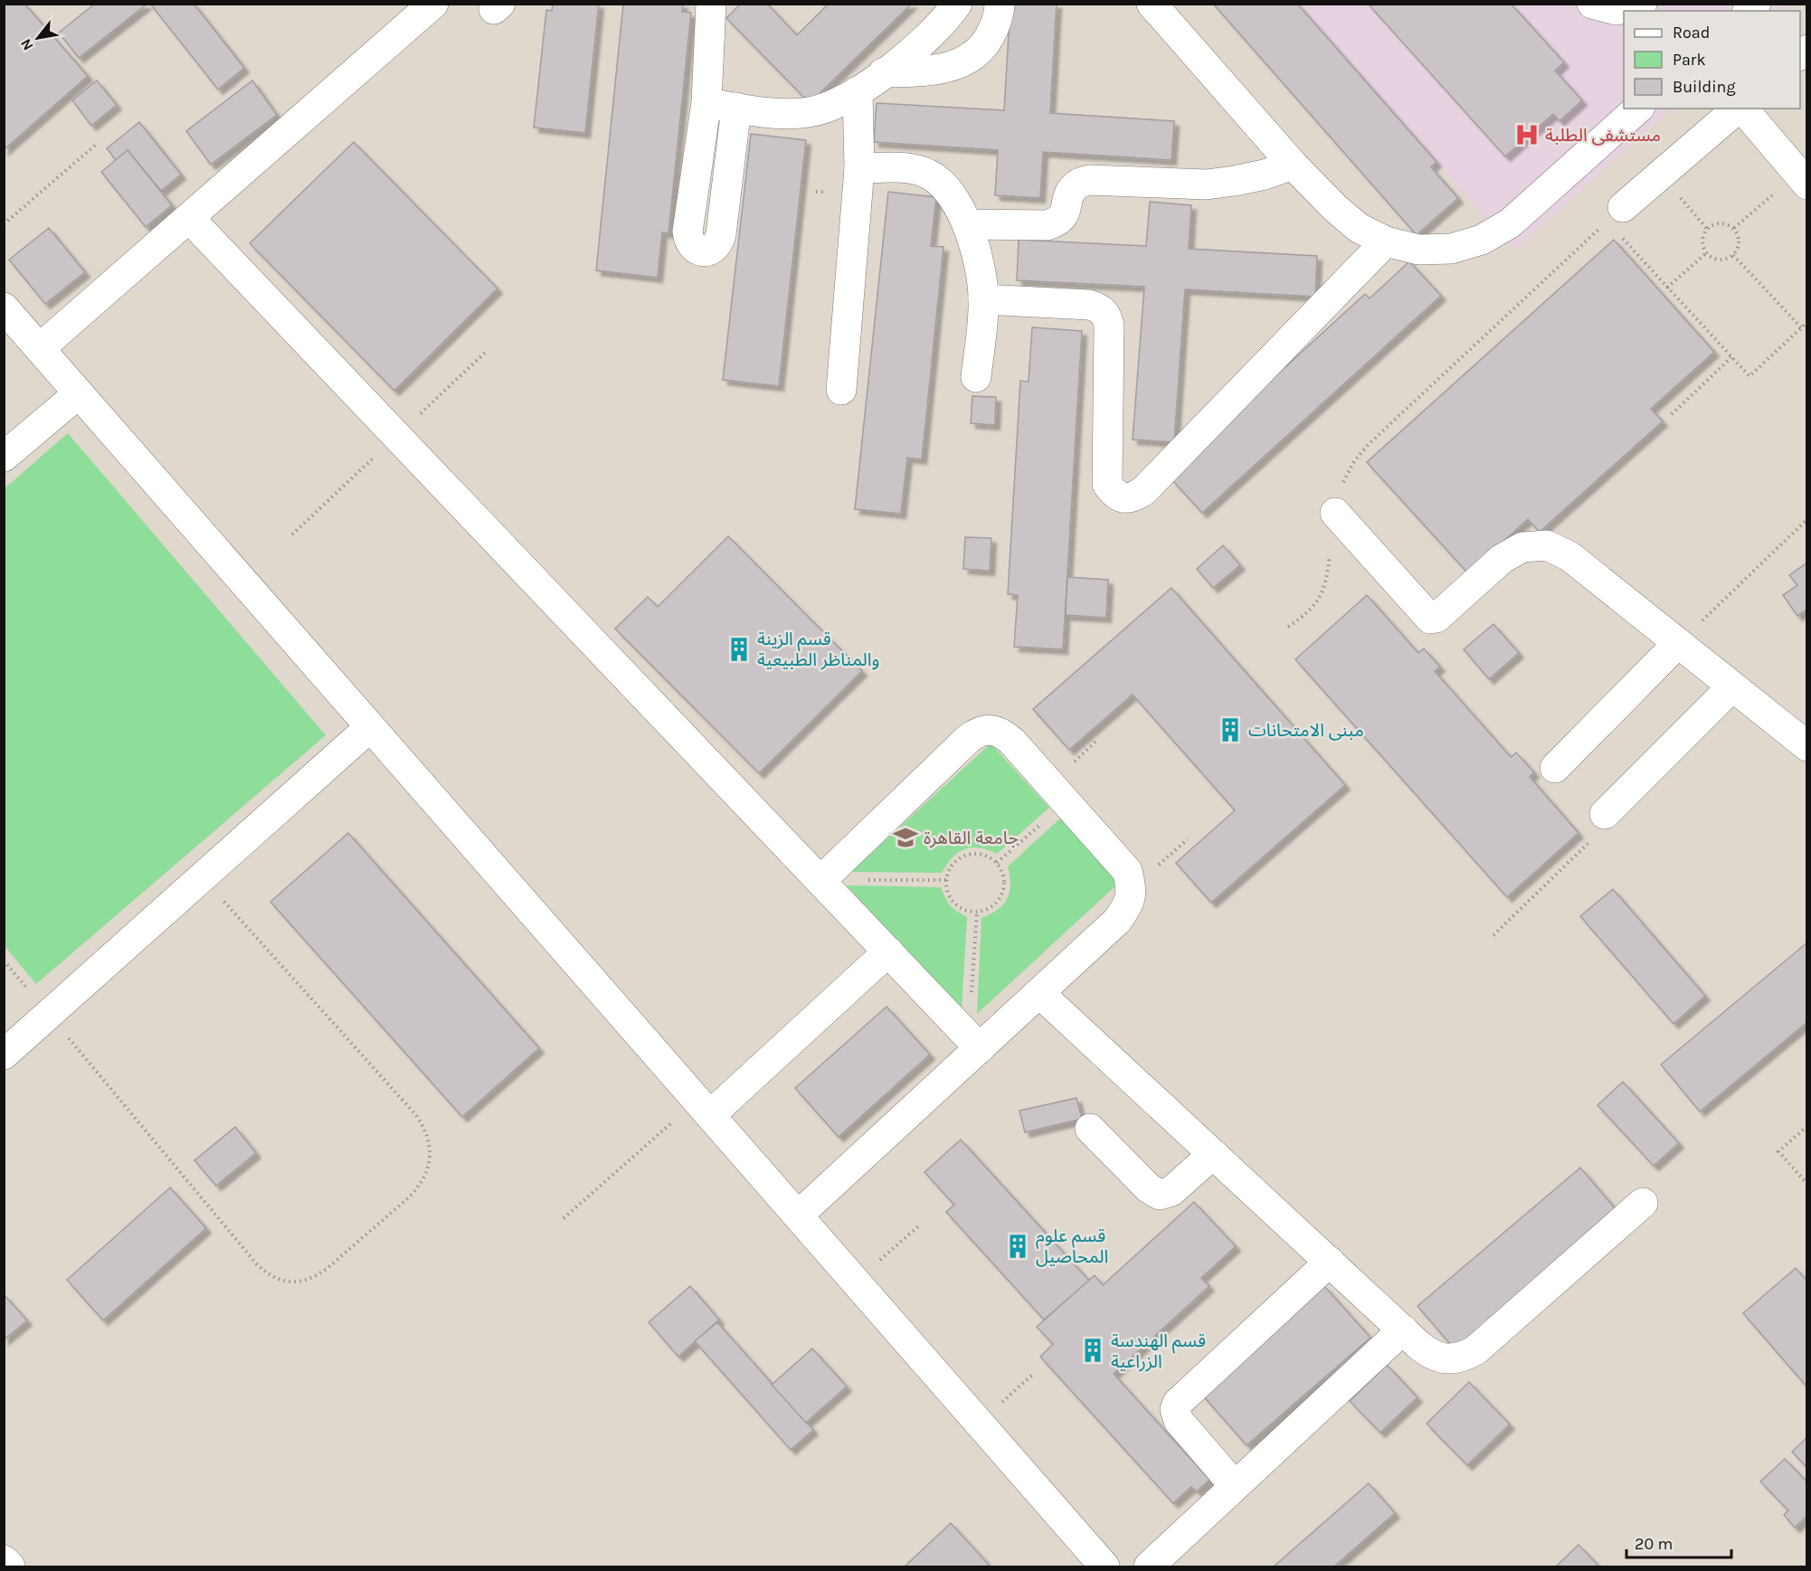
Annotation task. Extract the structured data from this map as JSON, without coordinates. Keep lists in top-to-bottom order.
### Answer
{
  "places": {
    "hospital": ["مستشفى الطلبة"],
    "building": [
      "قسم الزينة والمناظر الطبيعية",
      "مبنى الامتحانات",
      "قسم علوم المحاصيل",
      "قسم الهندسة الزراعية"
    ],
    "school or university": ["جامعة القاهرة"]
  },
  "legend": ["Road", "Park", "Building"],
  "scale_bar": "20 m",
  "north": "bottom left"
}
